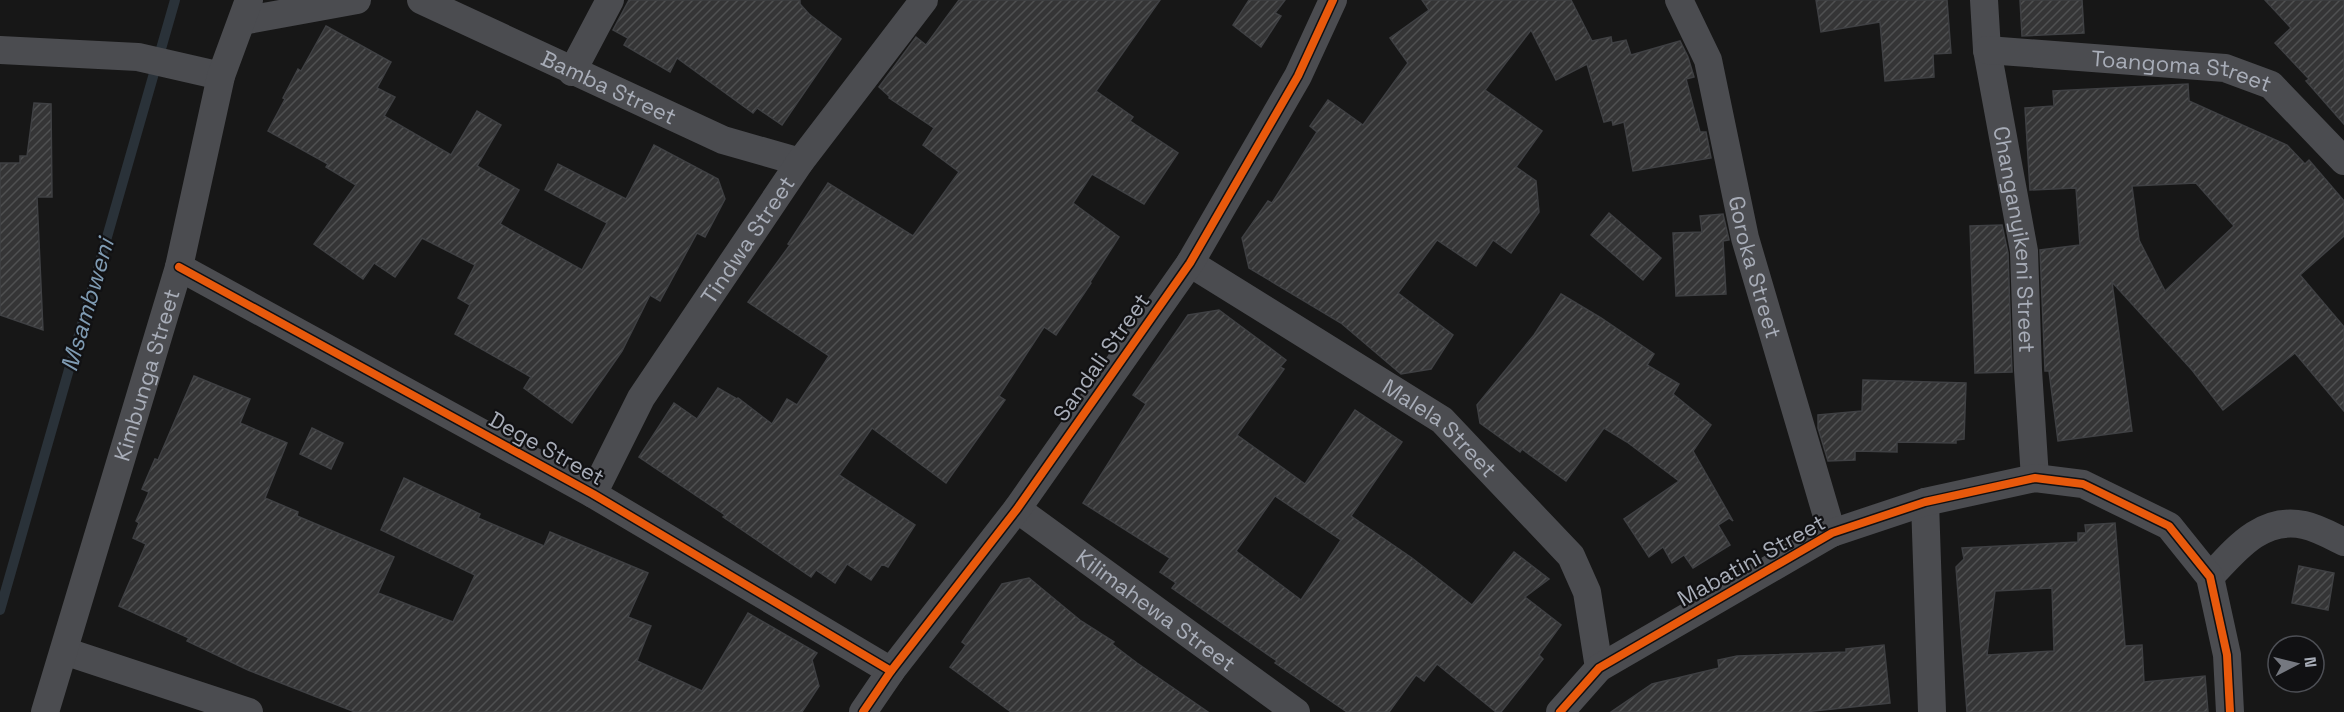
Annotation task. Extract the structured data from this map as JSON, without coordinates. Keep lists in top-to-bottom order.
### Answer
{
  "streets": {
    "street": [
      "Toangoma Street",
      "Bamba Street",
      "Changanyikeni Street",
      "Tindwa Street",
      "Goroka Street",
      "Sandali Street",
      "Kimbunga Street",
      "Malela Street",
      "Dege Street",
      "Mabatini Street",
      "Kilimahewa Street"
    ]
  },
  "crossings": [
    ["Toangoma Street", "Changanyikeni Street"],
    ["Bamba Street", "Tindwa Street"],
    ["Changanyikeni Street", "Mabatini Street"],
    ["Tindwa Street", "Dege Street"],
    ["Goroka Street", "Mabatini Street"],
    ["Sandali Street", "Malela Street"],
    ["Sandali Street", "Dege Street"],
    ["Sandali Street", "Kilimahewa Street"],
    ["Kimbunga Street", "Dege Street"],
    ["Malela Street", "Mabatini Street"]
  ],
  "water": ["Msambweni"],
  "north": "right"
}
